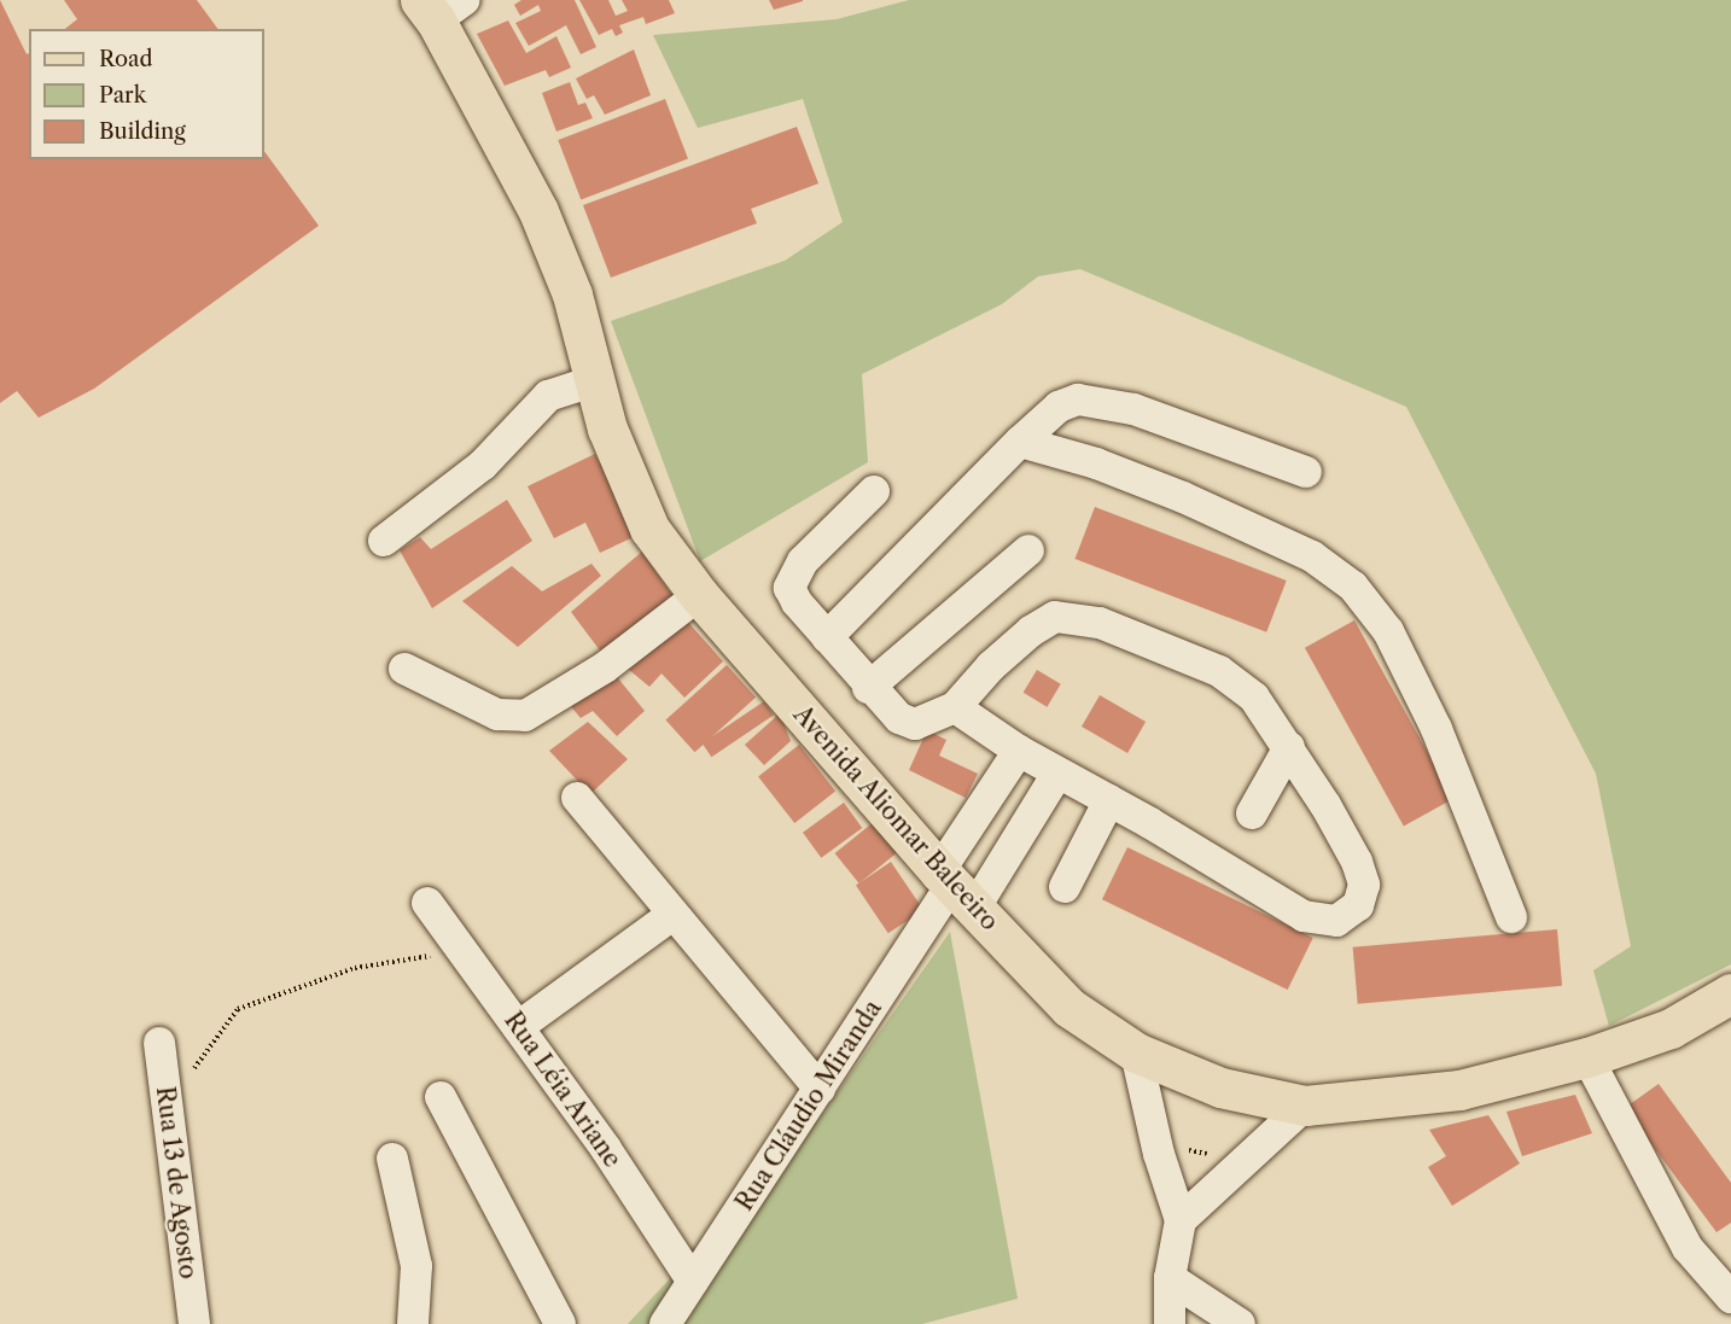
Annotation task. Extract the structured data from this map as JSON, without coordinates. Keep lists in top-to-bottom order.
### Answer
{
  "streets": {
    "main road": ["Avenida Aliomar Baleeiro"],
    "street": ["Rua Léia Ariane", "Rua Cláudio Miranda", "Rua 13 de Agosto"]
  },
  "crossings": [
    ["Avenida Aliomar Baleeiro", "Rua Cláudio Miranda"],
    ["Rua Léia Ariane", "Rua Cláudio Miranda"]
  ],
  "legend": ["Road", "Park", "Building"]
}
